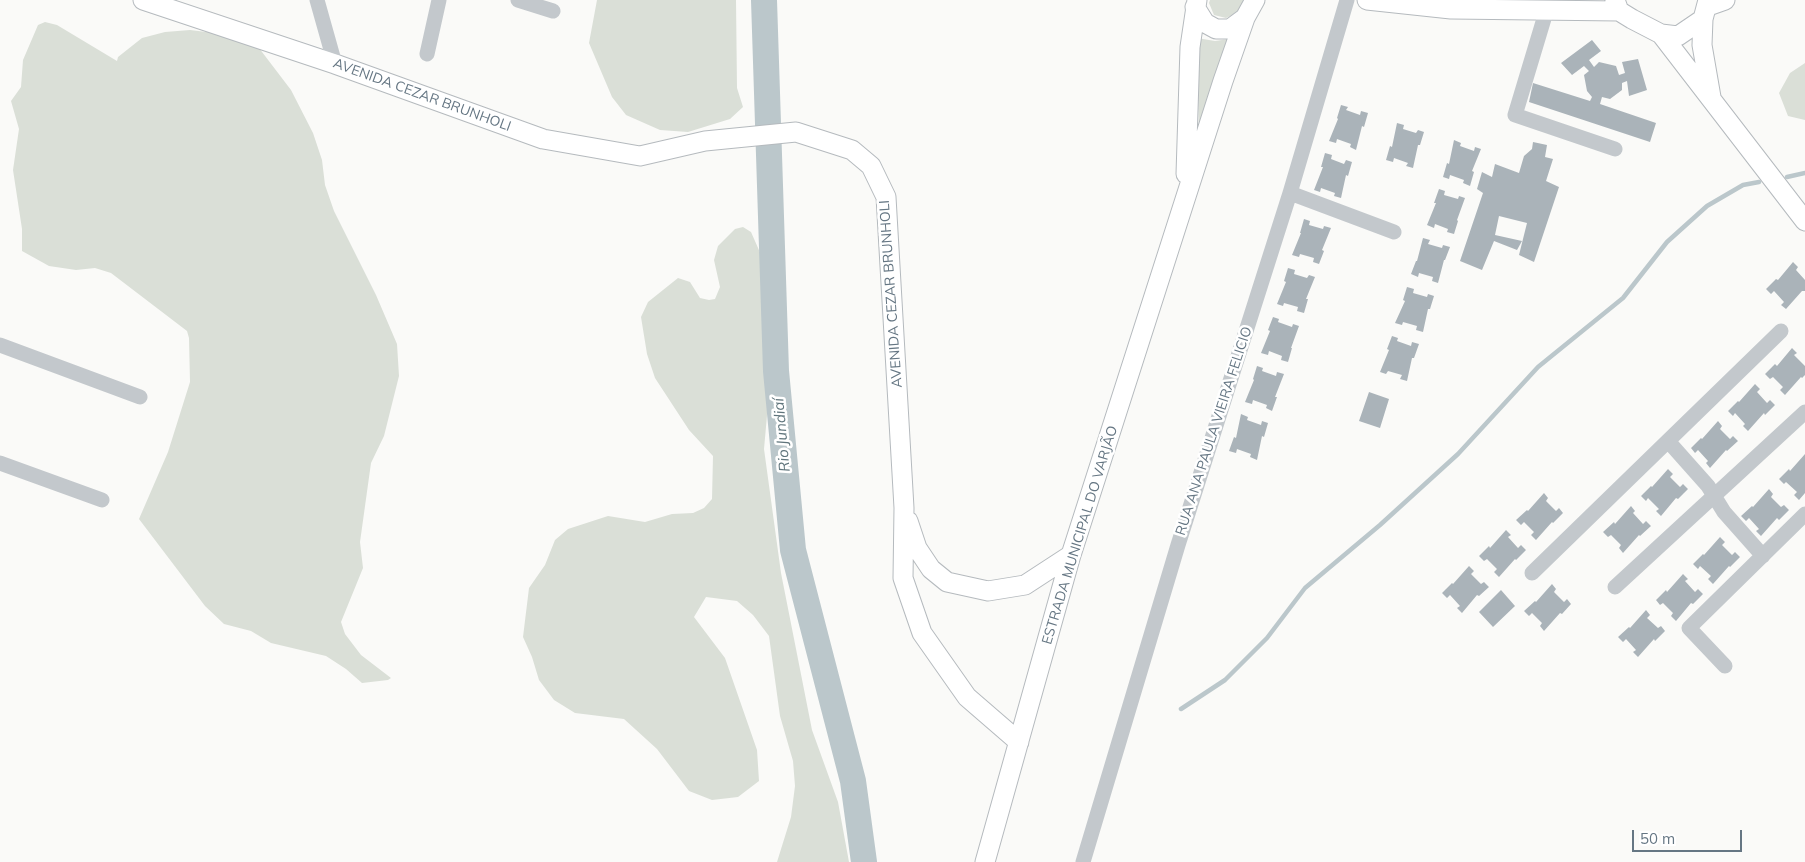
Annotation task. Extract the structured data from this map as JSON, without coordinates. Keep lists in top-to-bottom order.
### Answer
{
  "streets": {
    "main road": ["AVENIDA CEZAR BRUNHOLI", "ESTRADA MUNICIPAL DO VARJÃO"],
    "street": ["RUA ANA PAULA VIEIRA FELICIO"]
  },
  "crossings": [
    ["AVENIDA CEZAR BRUNHOLI", "ESTRADA MUNICIPAL DO VARJÃO"]
  ],
  "water": ["Rio Jundiaí"],
  "scale_bar": "50 m"
}
